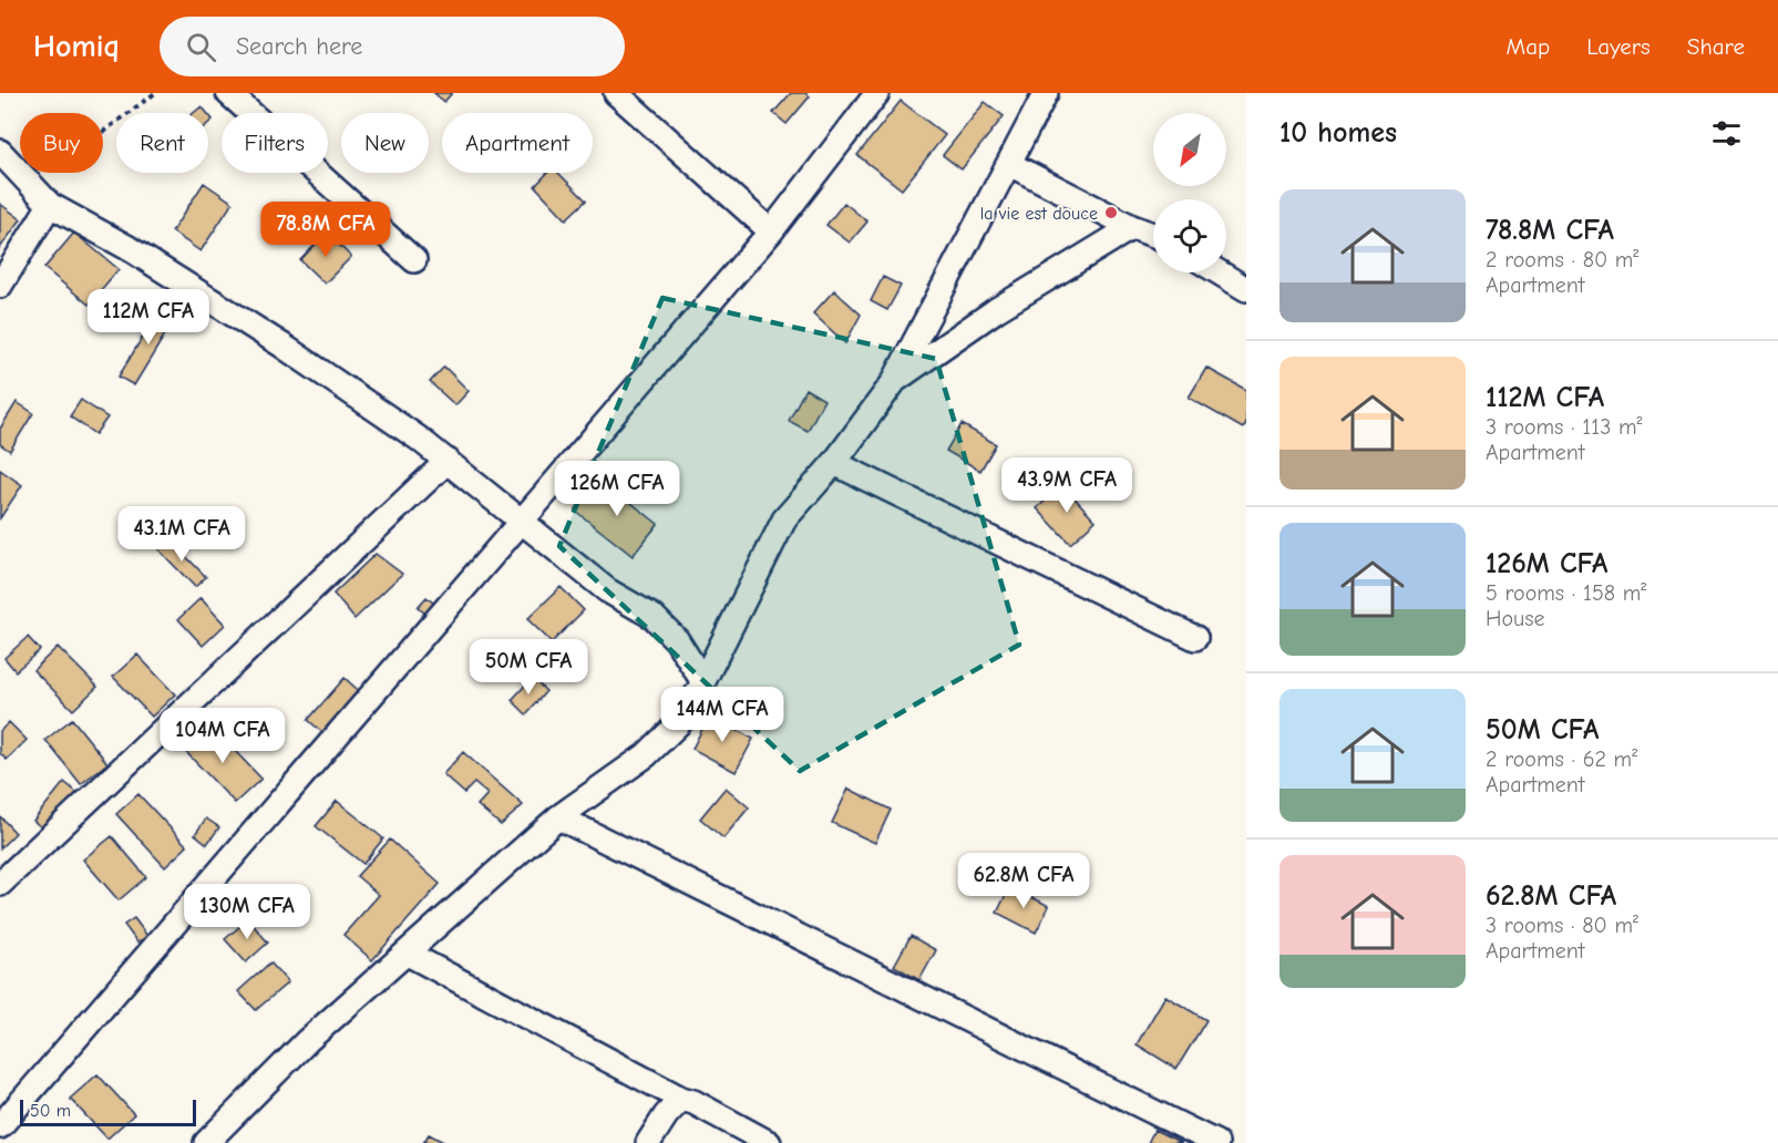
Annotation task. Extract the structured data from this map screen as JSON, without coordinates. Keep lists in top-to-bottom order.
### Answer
{
  "places": ["la vie est douce"],
  "scale_bar": "50 m",
  "north": "bottom left",
  "page": {
    "header": "Homiq",
    "search": "Search here",
    "nav": ["Map", "Layers", "Share"],
    "heading": "10 homes",
    "chip": [
      "Buy",
      "Rent",
      "Filters",
      "New",
      "Apartment"
    ],
    "list": [
      {
        "name": "78.8M CFA",
        "note": "2 rooms · 80 m² · Apartment"
      },
      {
        "name": "112M CFA",
        "note": "3 rooms · 113 m² · Apartment"
      },
      {
        "name": "126M CFA",
        "note": "5 rooms · 158 m² · House"
      },
      {
        "name": "50M CFA",
        "note": "2 rooms · 62 m² · Apartment"
      },
      {
        "name": "62.8M CFA",
        "note": "3 rooms · 80 m² · Apartment"
      }
    ],
    "price": [
      "78.8M CFA",
      "112M CFA",
      "43.9M CFA",
      "126M CFA",
      "43.1M CFA",
      "50M CFA",
      "144M CFA",
      "104M CFA",
      "62.8M CFA",
      "130M CFA"
    ],
    "scale": "50 m"
  }
}
